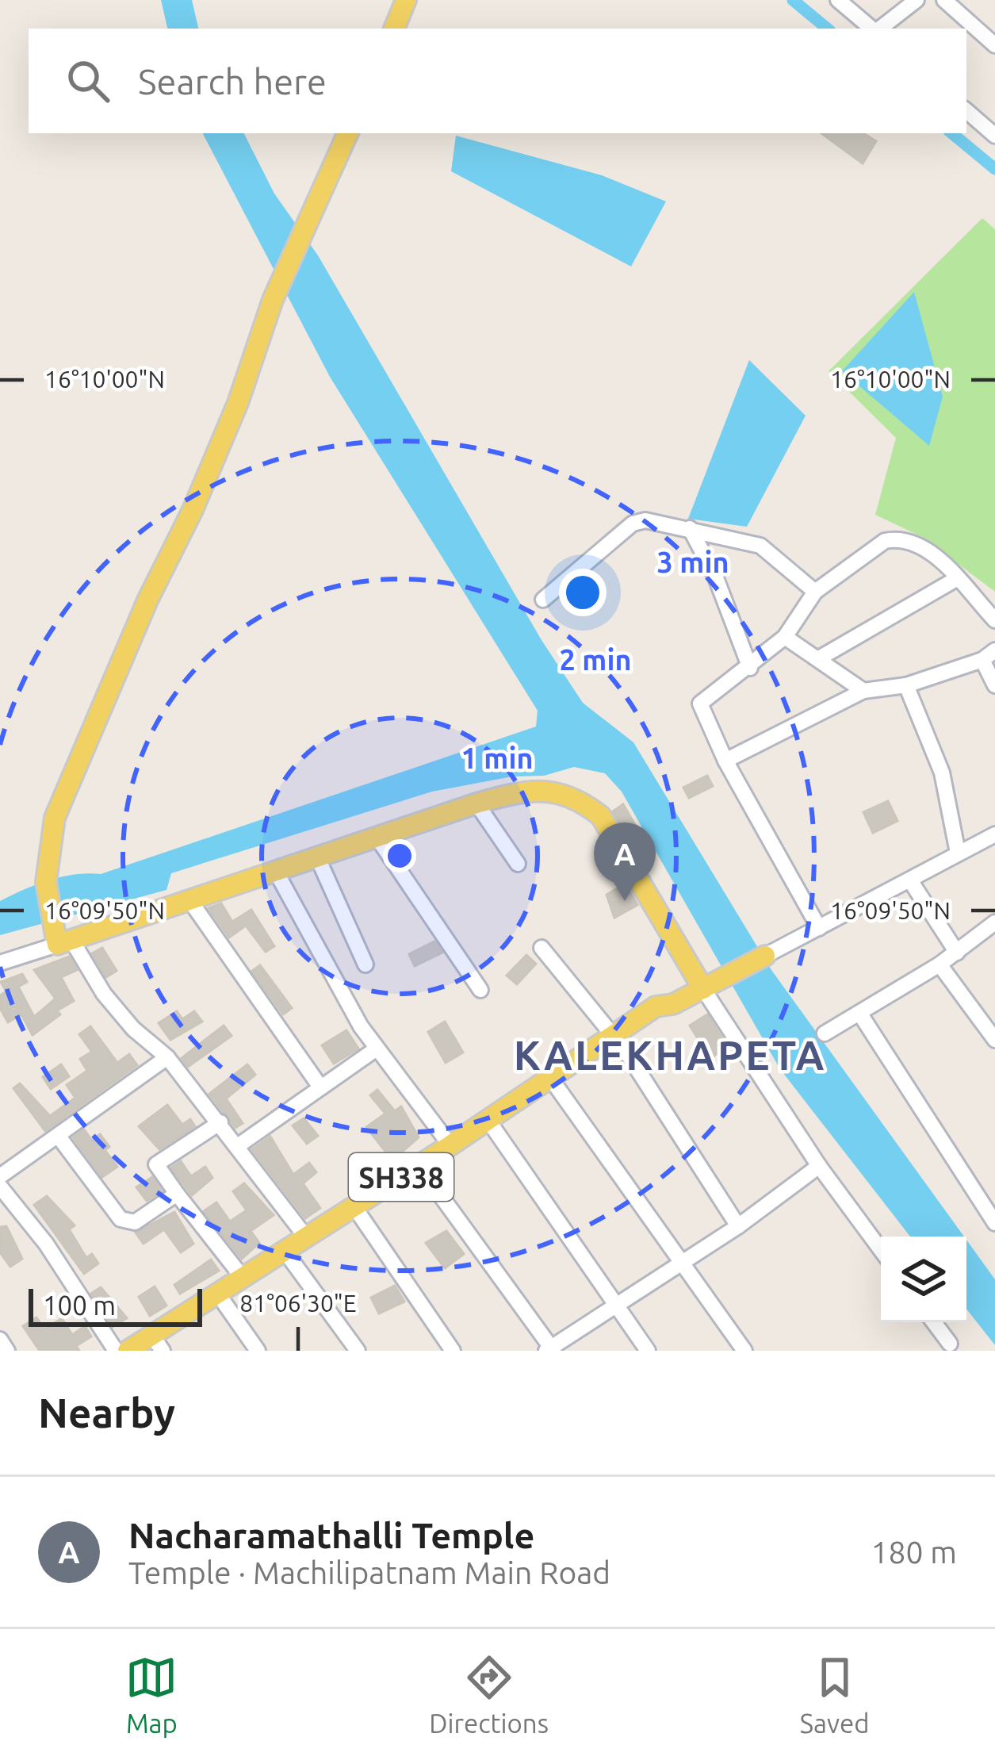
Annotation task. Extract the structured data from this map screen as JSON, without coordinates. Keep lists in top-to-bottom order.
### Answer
{
  "streets": {
    "main road": ["SH338"]
  },
  "districts": ["KALEKHAPETA"],
  "scale_bar": "100 m",
  "page": {
    "search": "Search here",
    "pins": "A",
    "scale": "100 m",
    "heading": "Nearby",
    "list": [
      {
        "mark": "A",
        "name": "Nacharamathalli Temple",
        "note": "Temple · Machilipatnam Main Road",
        "value": "180 m"
      }
    ],
    "nav": ["Map", "Directions", "Saved"]
  },
  "coordinates": ["16°10'00\"N", "16°09'50\"N", "81°06'30\"E"],
  "rings": ["3 min", "2 min", "1 min"]
}
